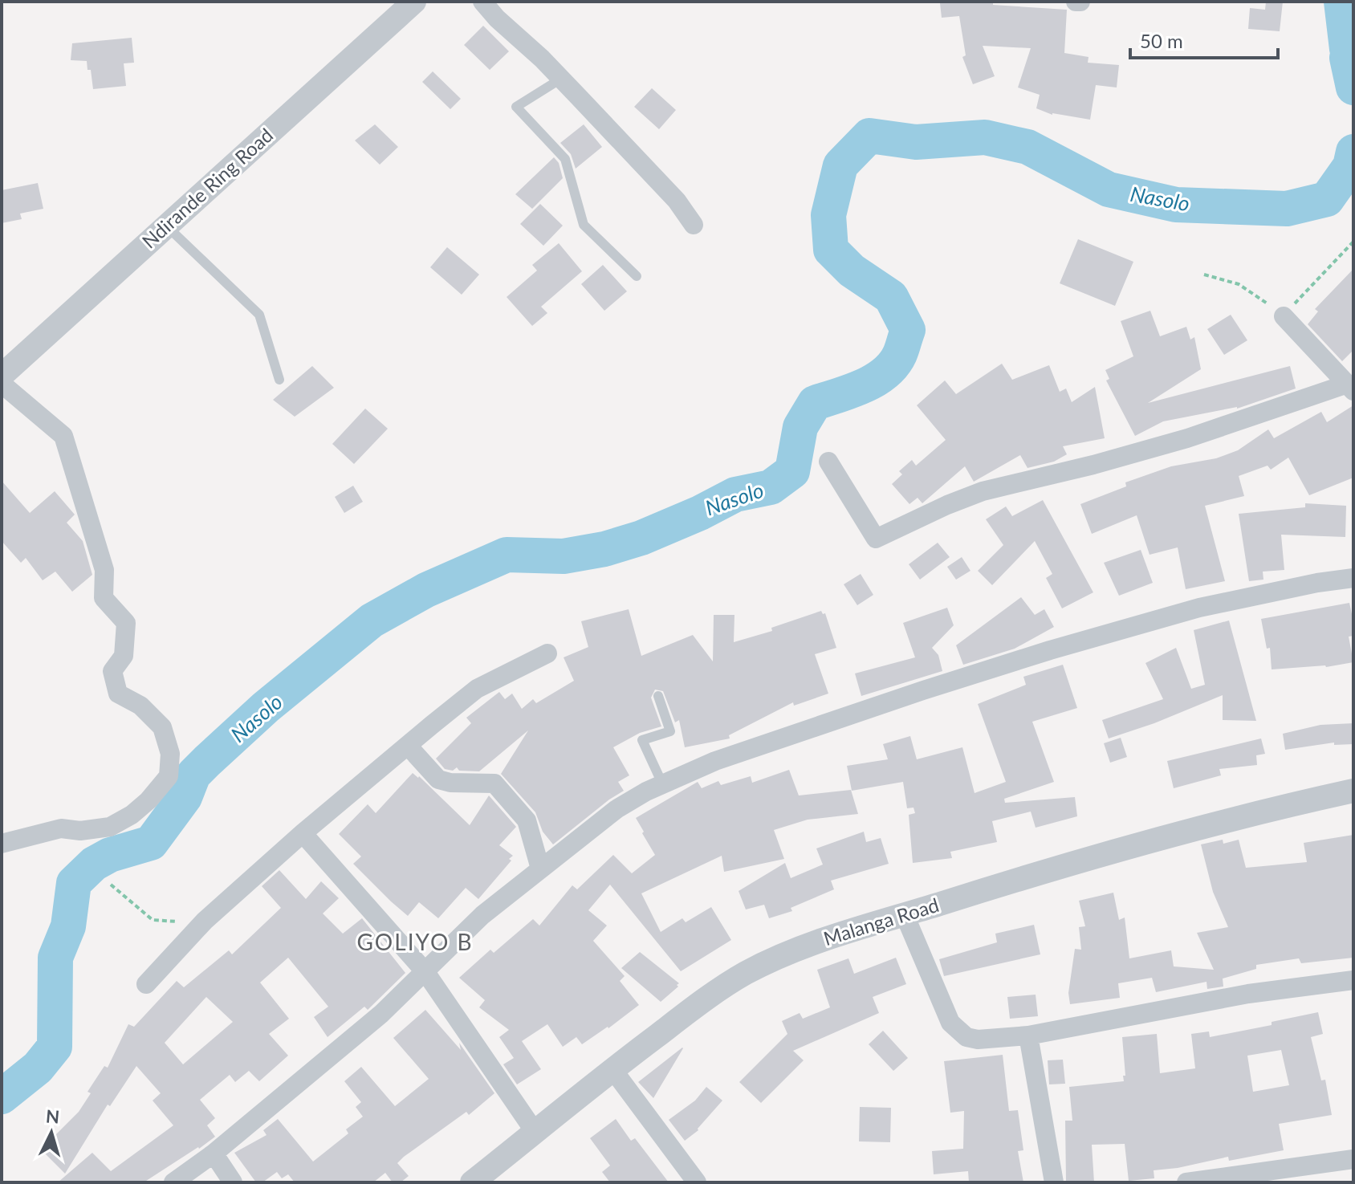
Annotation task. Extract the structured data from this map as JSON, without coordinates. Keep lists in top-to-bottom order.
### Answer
{
  "streets": {
    "street": ["Ndirande Ring Road", "Malanga Road"]
  },
  "districts": ["GOLIYO B"],
  "water": ["Nasolo"],
  "scale_bar": "50 m",
  "north": "top"
}
